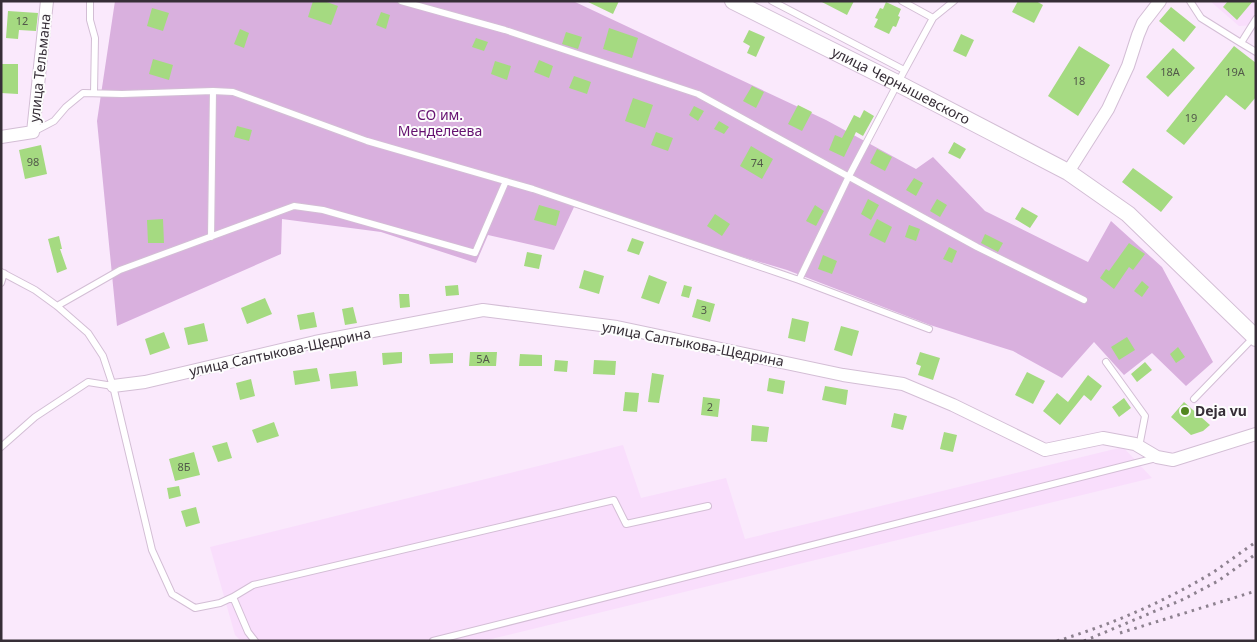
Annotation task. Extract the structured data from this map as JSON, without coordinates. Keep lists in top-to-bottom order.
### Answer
{
  "streets": {
    "street": ["улица Тельмана", "улица Чернышевского", "улица Салтыкова-Щедрина"]
  },
  "parks": ["СО им. Менделеева"],
  "places": ["Deja vu"],
  "house_numbers": [
    "12",
    "18А",
    "19А",
    "18",
    "19",
    "98",
    "74",
    "3",
    "5А",
    "2",
    "8Б"
  ]
}
